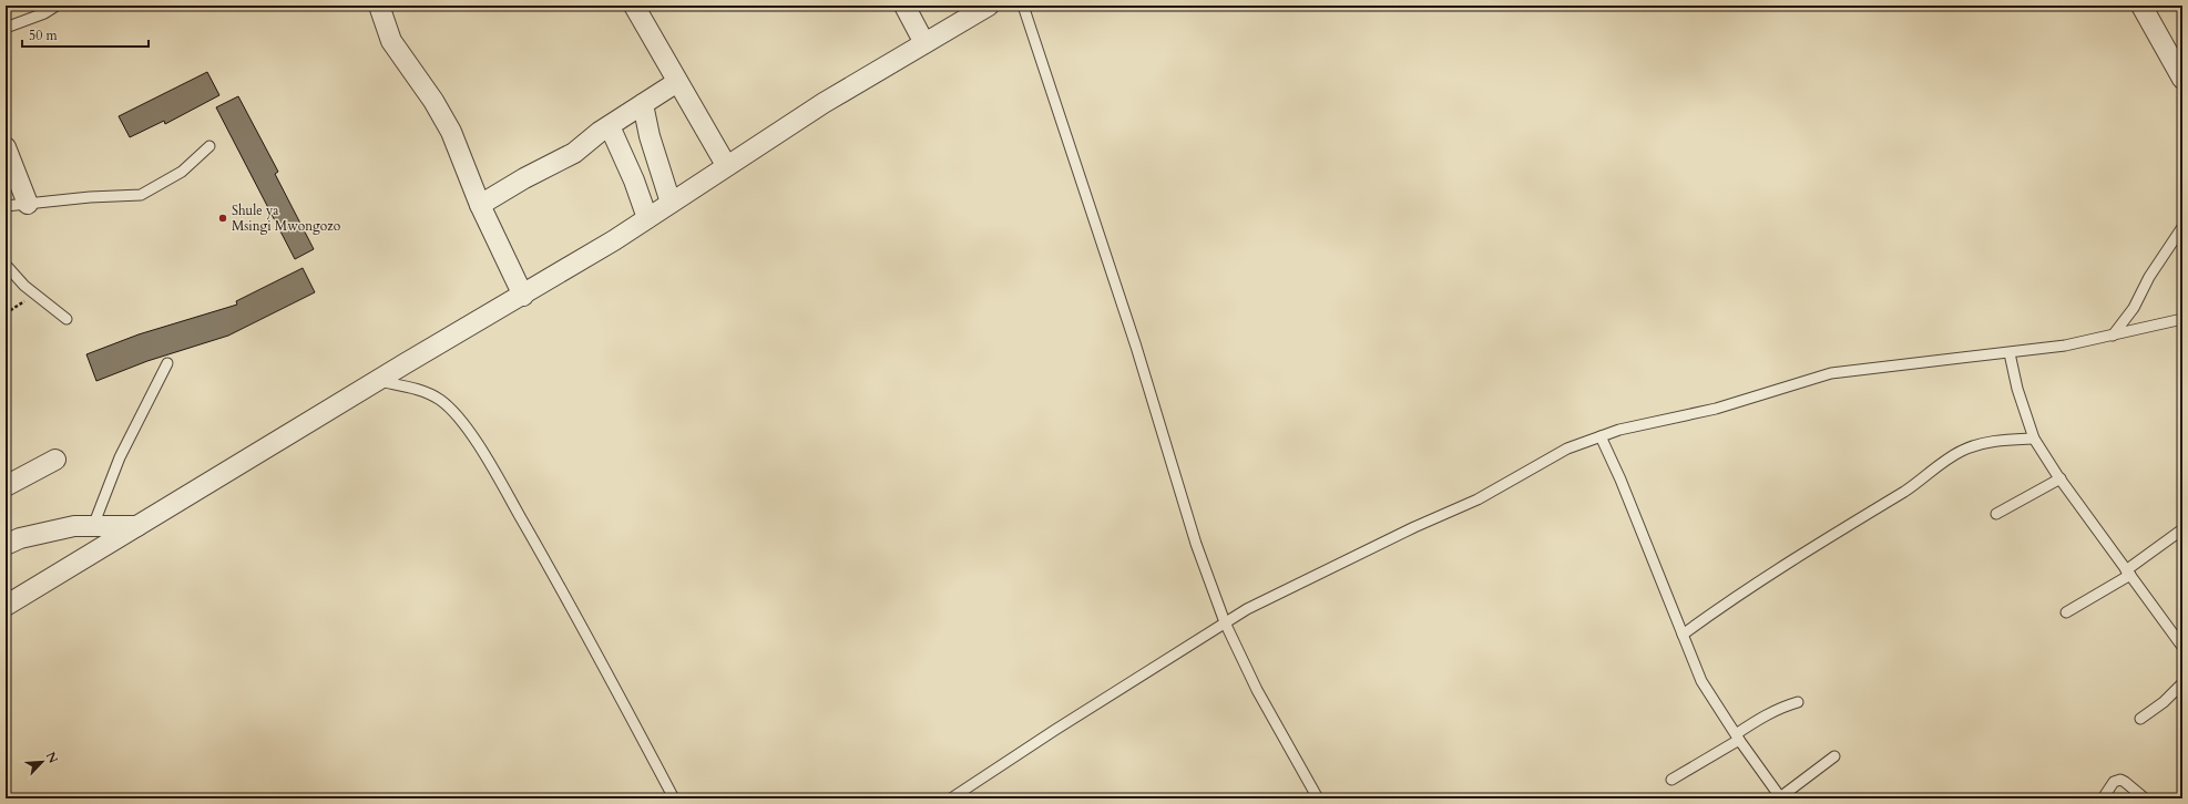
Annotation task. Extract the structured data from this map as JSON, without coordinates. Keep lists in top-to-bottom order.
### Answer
{
  "places": ["Shule ya Msingi Mwongozo"],
  "scale_bar": "50 m",
  "north": "top right"
}
